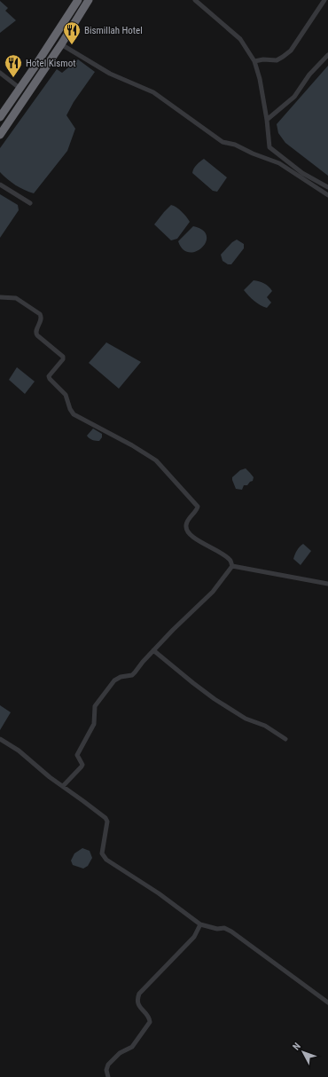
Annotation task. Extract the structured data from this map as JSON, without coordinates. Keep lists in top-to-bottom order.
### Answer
{
  "places": {
    "restaurant": ["Bismillah Hotel", "Hotel Kismot"]
  },
  "north": "top left"
}
